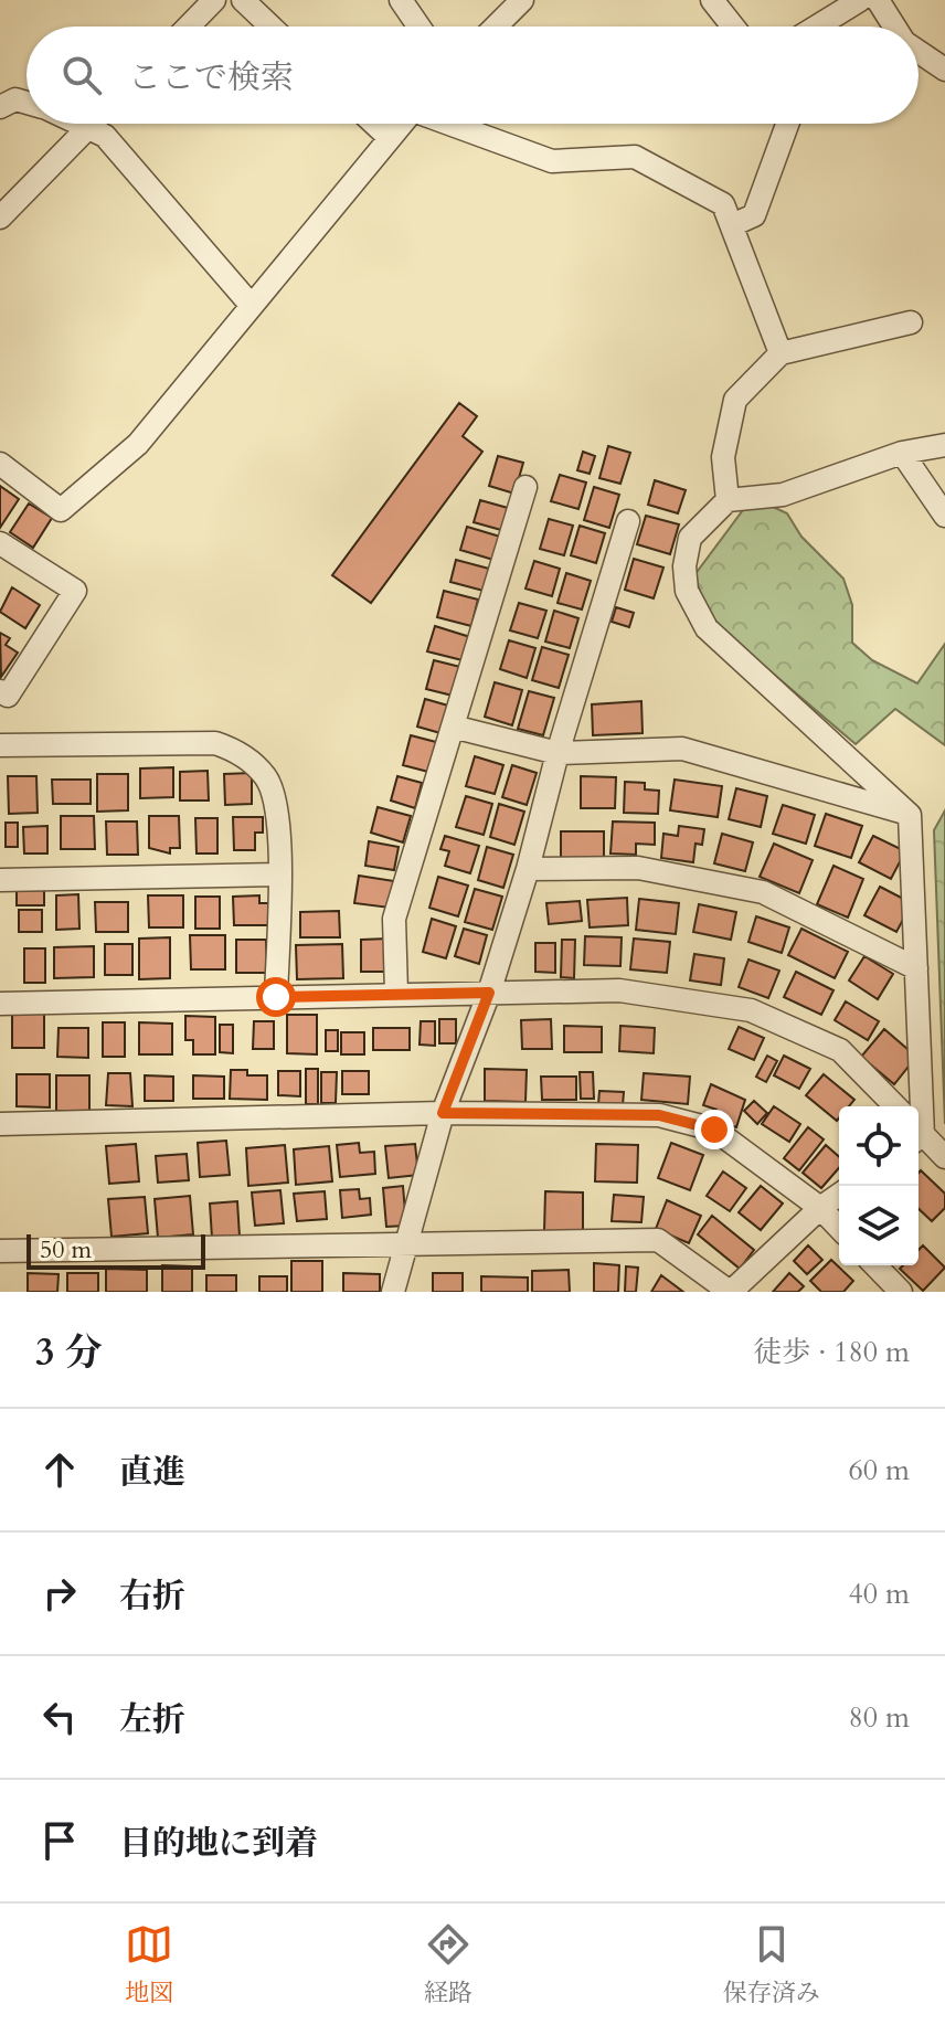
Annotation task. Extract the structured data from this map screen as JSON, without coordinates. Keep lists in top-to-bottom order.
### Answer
{
  "scale_bar": "50 m",
  "page": {
    "search": "ここで検索",
    "scale": "50 m",
    "heading": ["3 分", "徒歩 · 180 m"],
    "list": [
      ["直進", "60 m"],
      ["右折", "40 m"],
      ["左折", "80 m"],
      "目的地に到着"
    ],
    "nav": ["地図", "経路", "保存済み"]
  }
}
